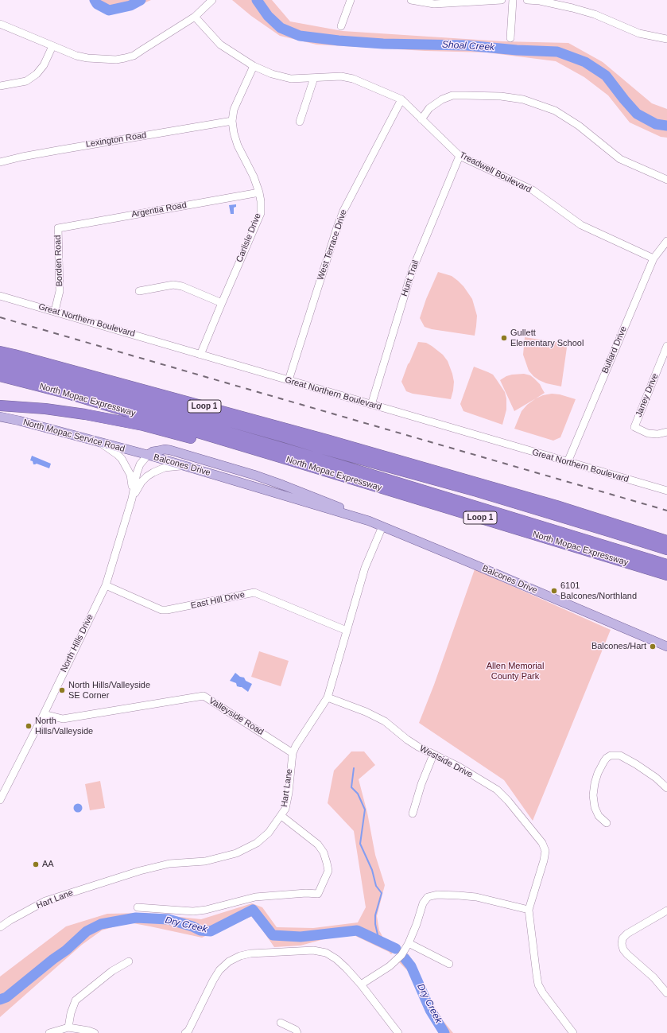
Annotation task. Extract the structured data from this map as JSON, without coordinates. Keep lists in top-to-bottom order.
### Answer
{
  "streets": {
    "highway": ["North Mopac Expressway", "Loop 1"],
    "main road": ["North Mopac Service Road", "Balcones Drive"],
    "street": [
      "Lexington Road",
      "Treadwell Boulevard",
      "Argentia Road",
      "Carlisle Drive",
      "West Terrace Drive",
      "Borden Road",
      "Hunt Trail",
      "Great Northern Boulevard",
      "Bullard Drive",
      "Janey Drive",
      "East Hill Drive",
      "North Hills Drive",
      "Valleyside Road",
      "Westside Drive",
      "Hart Lane"
    ]
  },
  "crossings": [
    ["Lexington Road", "Carlisle Drive"],
    ["Treadwell Boulevard", "Carlisle Drive"],
    ["Treadwell Boulevard", "West Terrace Drive"],
    ["Treadwell Boulevard", "Hunt Trail"],
    ["Treadwell Boulevard", "Bullard Drive"],
    ["Argentia Road", "Carlisle Drive"],
    ["Argentia Road", "Borden Road"],
    ["Carlisle Drive", "Great Northern Boulevard"],
    ["West Terrace Drive", "Great Northern Boulevard"],
    ["Borden Road", "Great Northern Boulevard"],
    ["Hunt Trail", "Great Northern Boulevard"],
    ["Great Northern Boulevard", "Bullard Drive"],
    ["North Mopac Service Road", "Balcones Drive"],
    ["North Mopac Service Road", "North Hills Drive"],
    ["Balcones Drive", "North Hills Drive"],
    ["Balcones Drive", "Hart Lane"],
    ["East Hill Drive", "North Hills Drive"],
    ["East Hill Drive", "Hart Lane"],
    ["North Hills Drive", "Valleyside Road"],
    ["Valleyside Road", "Hart Lane"],
    ["Westside Drive", "Hart Lane"]
  ],
  "water": ["Shoal Creek", "Dry Creek"],
  "parks": ["Allen Memorial County Park"],
  "places": [
    "Gullett Elementary School",
    "6101 Balcones/Northland",
    "Balcones/Hart",
    "North Hills/Valleyside SE Corner",
    "North Hills/Valleyside",
    "AA"
  ]
}
